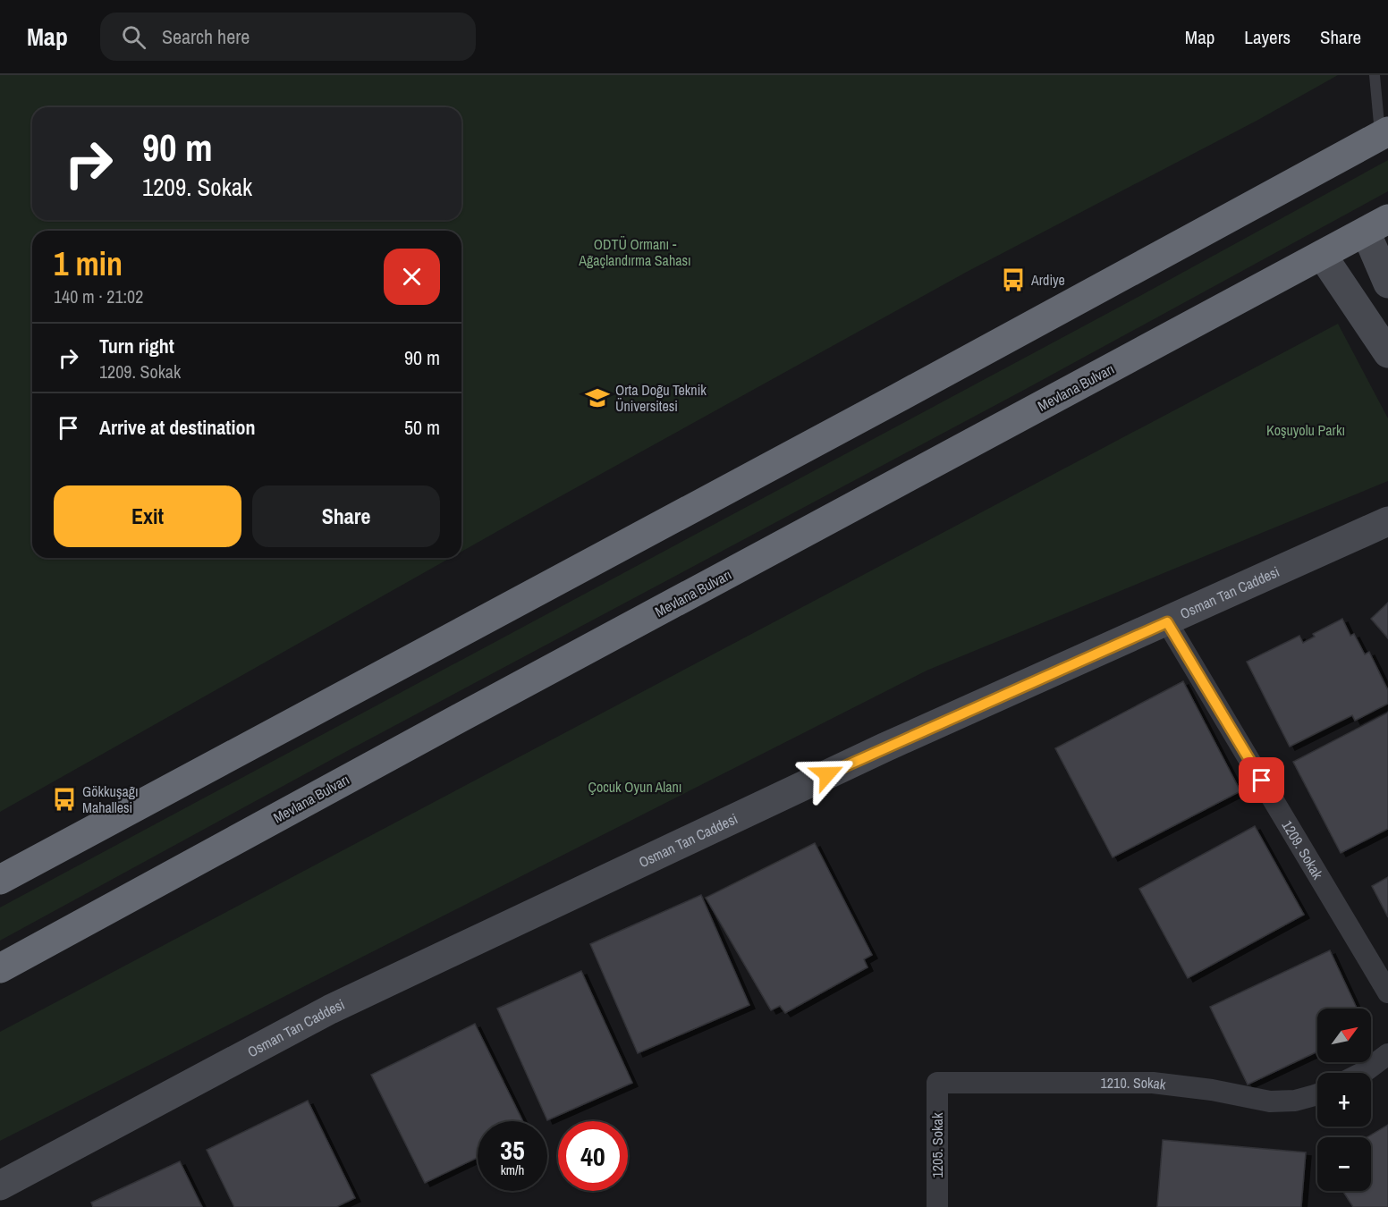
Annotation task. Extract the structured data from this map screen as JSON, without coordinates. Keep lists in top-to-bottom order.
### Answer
{
  "streets": {
    "highway": ["Mevlana Bulvarı"],
    "street": [
      "Osman Tan Caddesi",
      "1209. Sokak",
      "1210. Sokak",
      "1205. Sokak"
    ]
  },
  "crossings": [
    ["Osman Tan Caddesi", "1209. Sokak"],
    ["1210. Sokak", "1205. Sokak"]
  ],
  "parks": ["ODTÜ Ormanı - Ağaçlandırma Sahası", "Koşuyolu Parkı", "Çocuk Oyun Alanı"],
  "places": {
    "bus stop": ["Ardiye", "Gökkuşağı Mahallesi"],
    "school or university": ["Orta Doğu Teknik Üniversitesi"]
  },
  "north": "top right",
  "page": {
    "header": "Map",
    "search": "Search here",
    "nav": ["Map", "Layers", "Share"],
    "turn": ["90 m", "1209. Sokak"],
    "heading": ["1 min", "140 m · 21:02"],
    "list": [
      {
        "name": "Turn right",
        "note": "1209. Sokak",
        "value": "90 m"
      },
      {
        "name": "Arrive at destination",
        "value": "50 m"
      }
    ],
    "buttons": ["Exit", "Share"],
    "map_buttons": ["+", "−"],
    "speed": "35 km/h",
    "limit": "40"
  }
}
